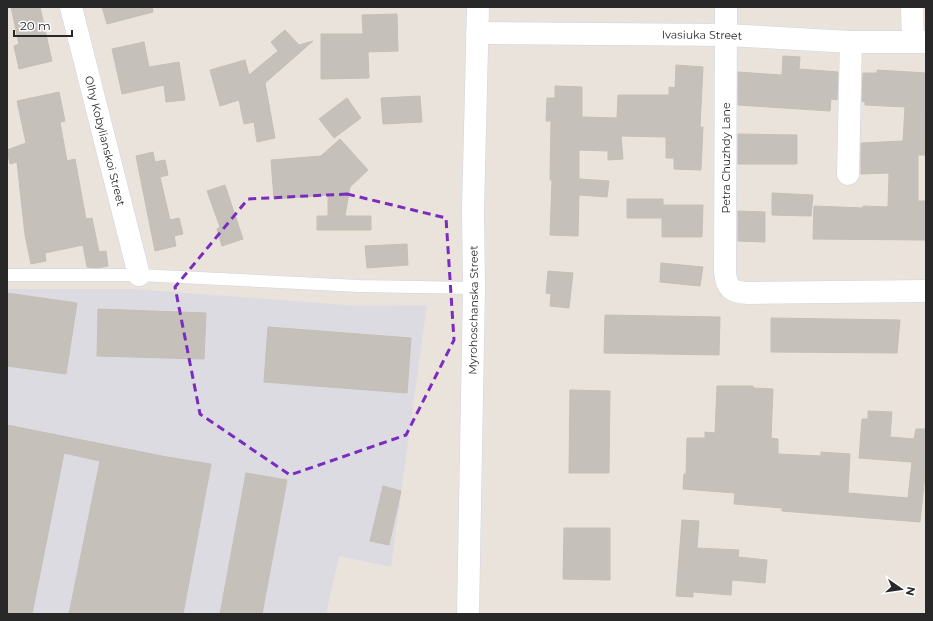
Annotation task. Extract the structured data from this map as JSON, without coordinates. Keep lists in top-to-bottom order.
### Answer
{
  "streets": {
    "street": [
      "Ivasiuka Street",
      "Olhy Kobylianskoi Street",
      "Petra Chuzhdy Lane",
      "Myrohoschanska Street"
    ]
  },
  "crossings": [
    ["Ivasiuka Street", "Petra Chuzhdy Lane"],
    ["Ivasiuka Street", "Myrohoschanska Street"]
  ],
  "scale_bar": "20 m",
  "north": "right"
}
